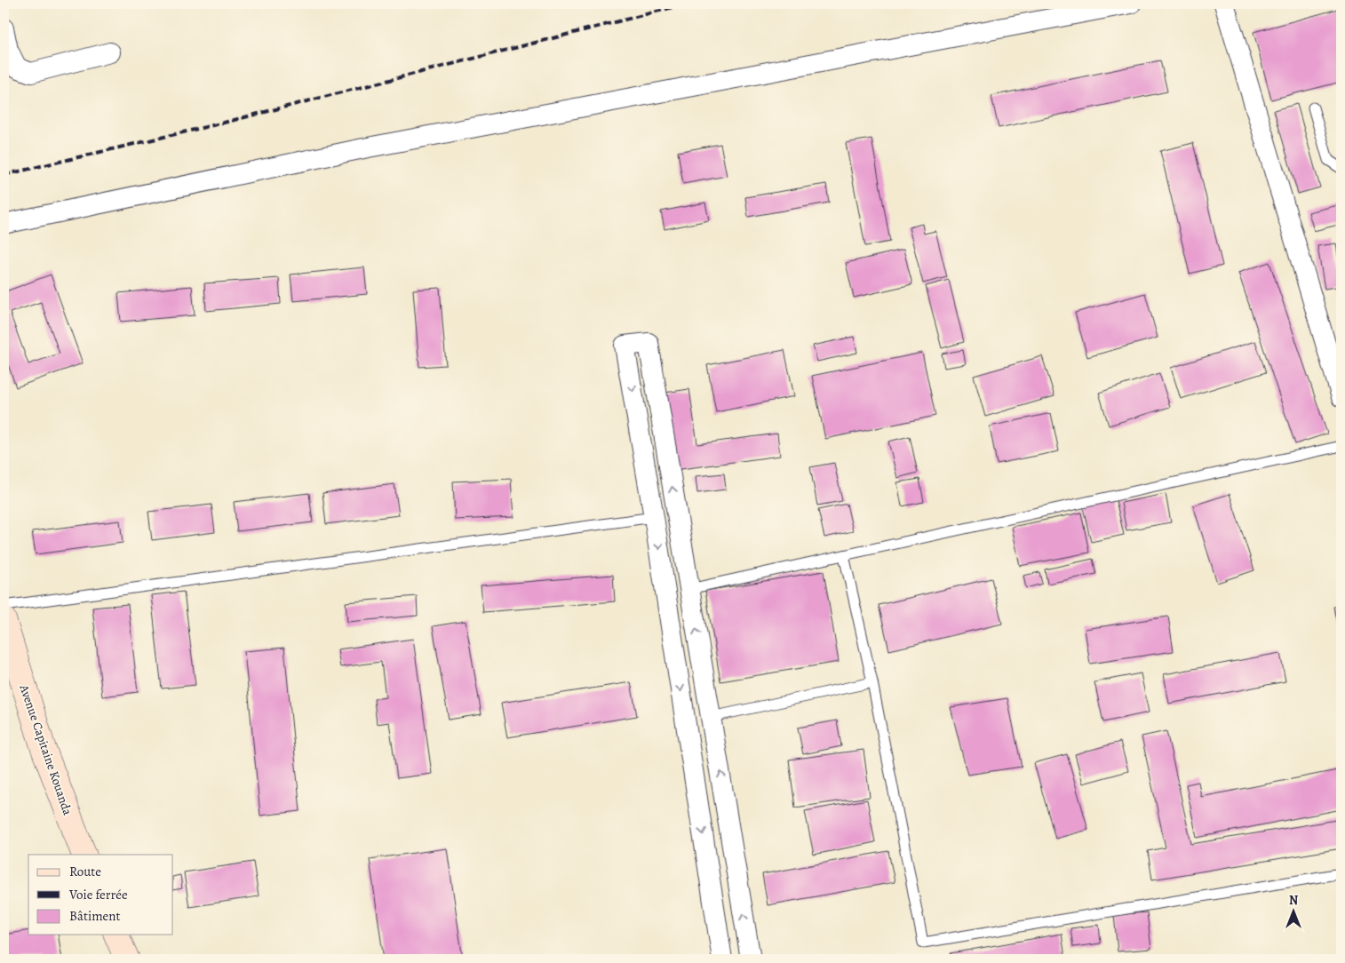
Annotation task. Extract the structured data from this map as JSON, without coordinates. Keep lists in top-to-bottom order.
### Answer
{
  "streets": {
    "street": ["Avenue Capitaine Kouanda"]
  },
  "legend": ["Route", "Voie ferrée", "Bâtiment"],
  "north": "top"
}
